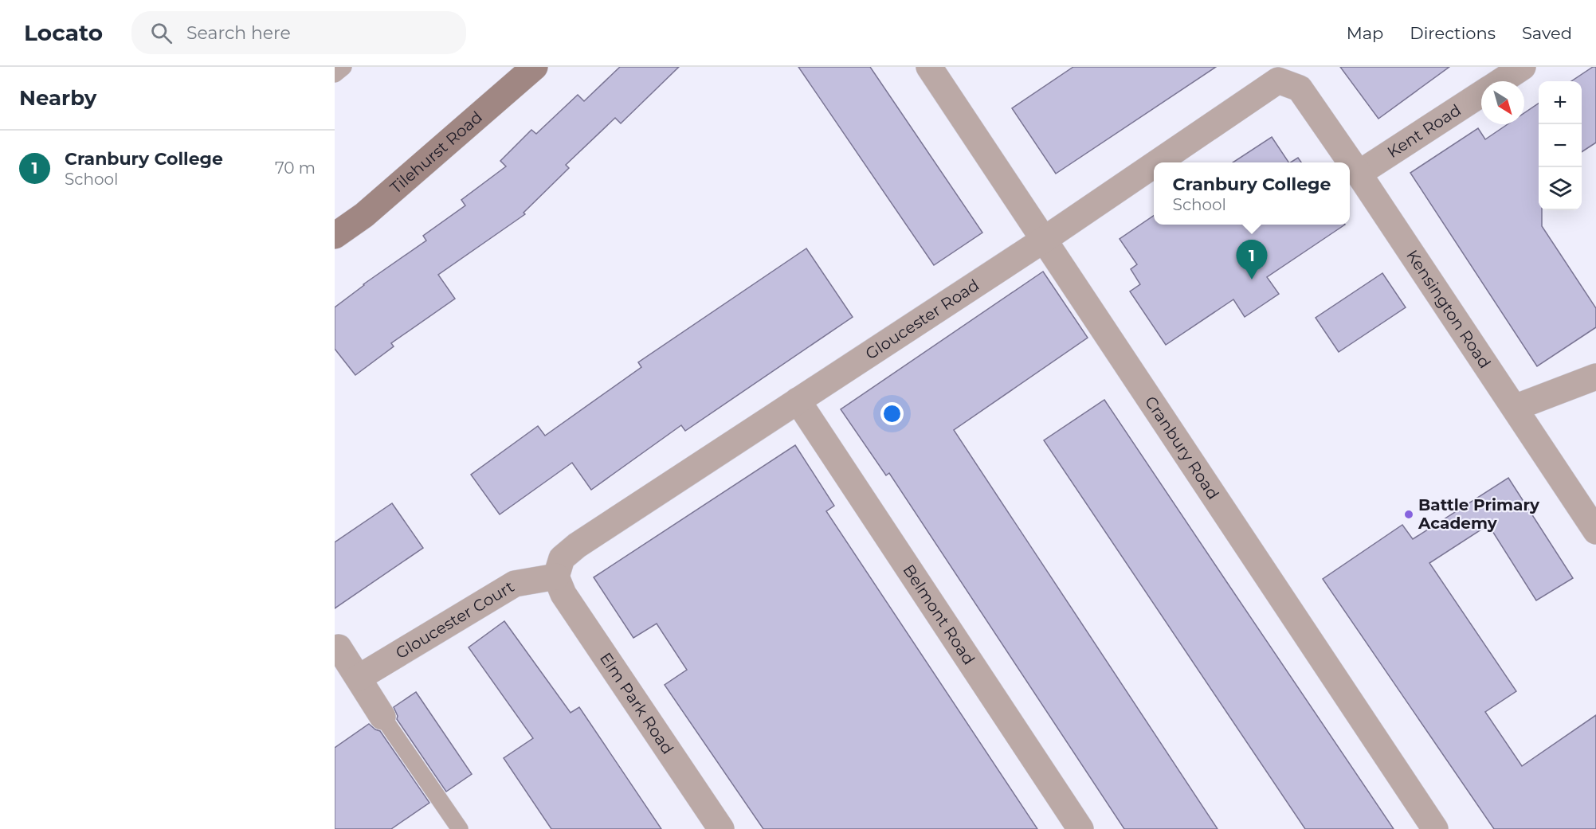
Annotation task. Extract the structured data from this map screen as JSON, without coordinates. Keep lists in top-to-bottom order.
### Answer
{
  "streets": {
    "street": [
      "Kent Road",
      "Tilehurst Road",
      "Kensington Road",
      "Gloucester Road",
      "Cranbury Road",
      "Belmont Road",
      "Gloucester Court",
      "Elm Park Road"
    ]
  },
  "crossings": [
    ["Kent Road", "Kensington Road"],
    ["Kensington Road", "Gloucester Road"],
    ["Gloucester Road", "Cranbury Road"],
    ["Gloucester Road", "Belmont Road"],
    ["Gloucester Road", "Gloucester Court"],
    ["Gloucester Road", "Elm Park Road"],
    ["Gloucester Court", "Elm Park Road"]
  ],
  "places": ["Battle Primary Academy"],
  "north": "bottom right",
  "page": {
    "header": "Locato",
    "search": "Search here",
    "nav": ["Map", "Directions", "Saved"],
    "heading": "Nearby",
    "map_buttons": ["+", "−"],
    "list": [
      {
        "mark": "1",
        "name": "Cranbury College",
        "note": "School",
        "value": "70 m"
      }
    ],
    "popup": ["Cranbury College", "School"],
    "pins": "1"
  }
}
